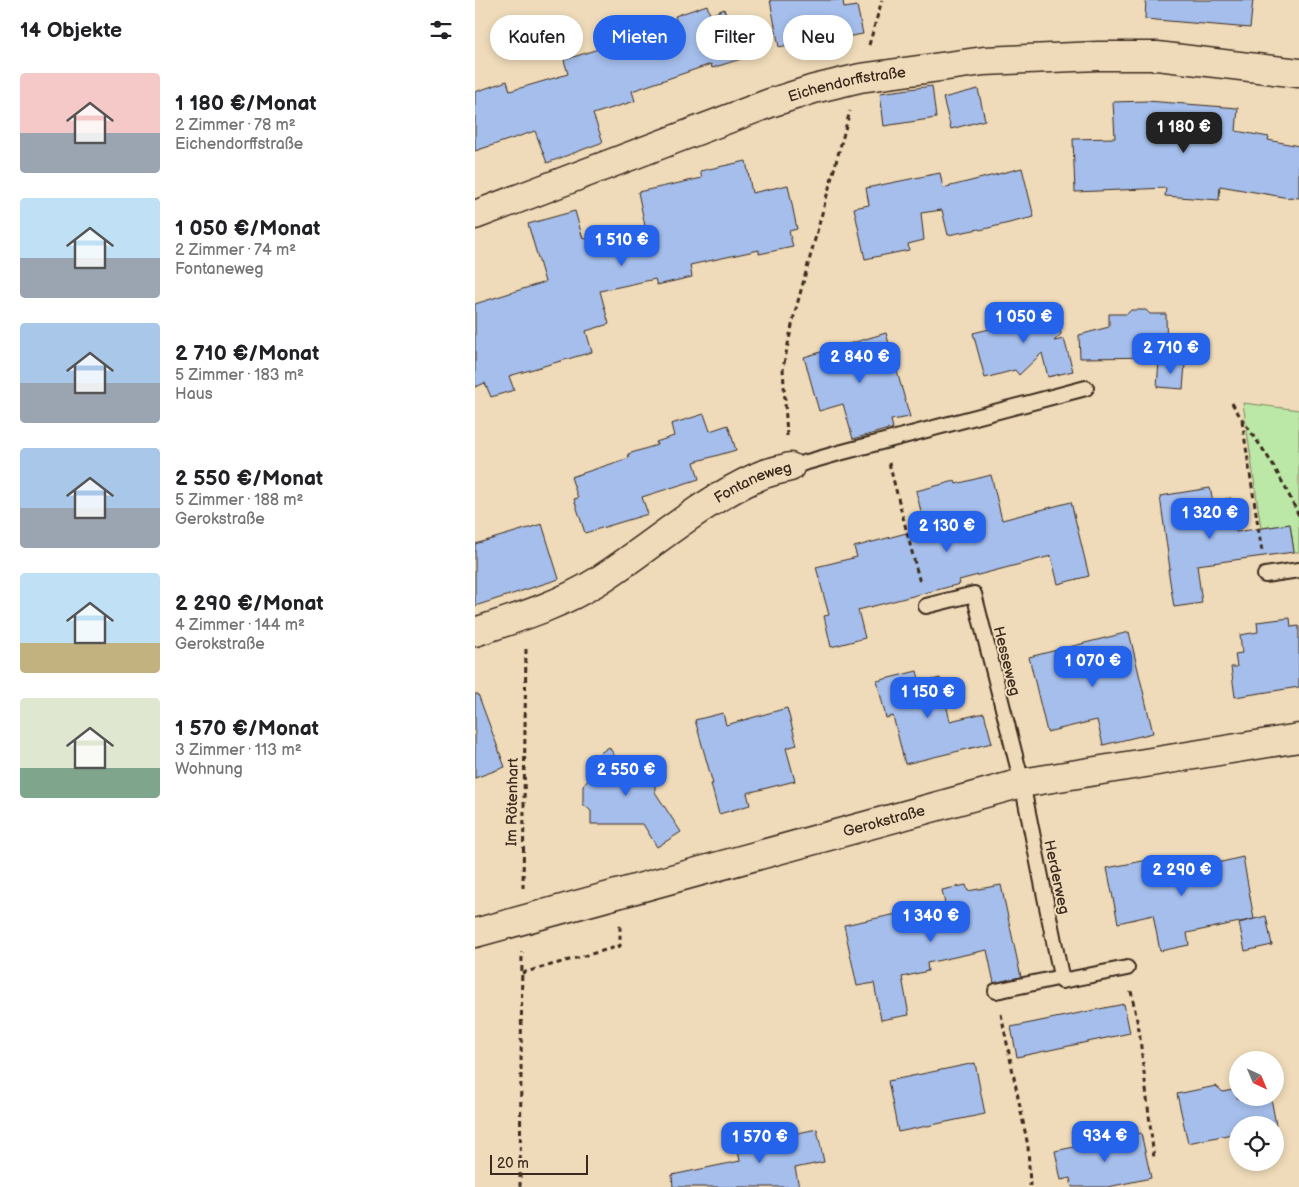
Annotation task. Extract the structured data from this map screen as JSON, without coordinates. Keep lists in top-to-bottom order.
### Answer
{
  "streets": {
    "street": ["Eichendorffstraße", "Fontaneweg", "Gerokstraße"],
    "lane": ["Hesseweg", "Herderweg"],
    "path": ["Im Rötenhart"]
  },
  "crossings": [
    ["Hesseweg", "Gerokstraße"],
    ["Hesseweg", "Herderweg"],
    ["Im Rötenhart", "Gerokstraße"],
    ["Gerokstraße", "Herderweg"]
  ],
  "scale_bar": "20 m",
  "north": "bottom right",
  "page": {
    "heading": "14 Objekte",
    "chip": [
      "Kaufen",
      "Mieten",
      "Filter",
      "Neu"
    ],
    "list": [
      {
        "name": "1 180 €/Monat",
        "note": "2 Zimmer · 78 m² · Eichendorffstraße"
      },
      {
        "name": "1 050 €/Monat",
        "note": "2 Zimmer · 74 m² · Fontaneweg"
      },
      {
        "name": "2 710 €/Monat",
        "note": "5 Zimmer · 183 m² · Haus"
      },
      {
        "name": "2 550 €/Monat",
        "note": "5 Zimmer · 188 m² · Gerokstraße"
      },
      {
        "name": "2 290 €/Monat",
        "note": "4 Zimmer · 144 m² · Gerokstraße"
      },
      {
        "name": "1 570 €/Monat",
        "note": "3 Zimmer · 113 m² · Wohnung"
      }
    ],
    "price": [
      "1 180 €",
      "1 510 €",
      "1 050 €",
      "2 710 €",
      "2 840 €",
      "1 320 €",
      "2 130 €",
      "1 070 €",
      "1 150 €",
      "2 550 €",
      "2 290 €",
      "1 340 €",
      "934 €",
      "1 570 €"
    ],
    "scale": "20 m"
  }
}
